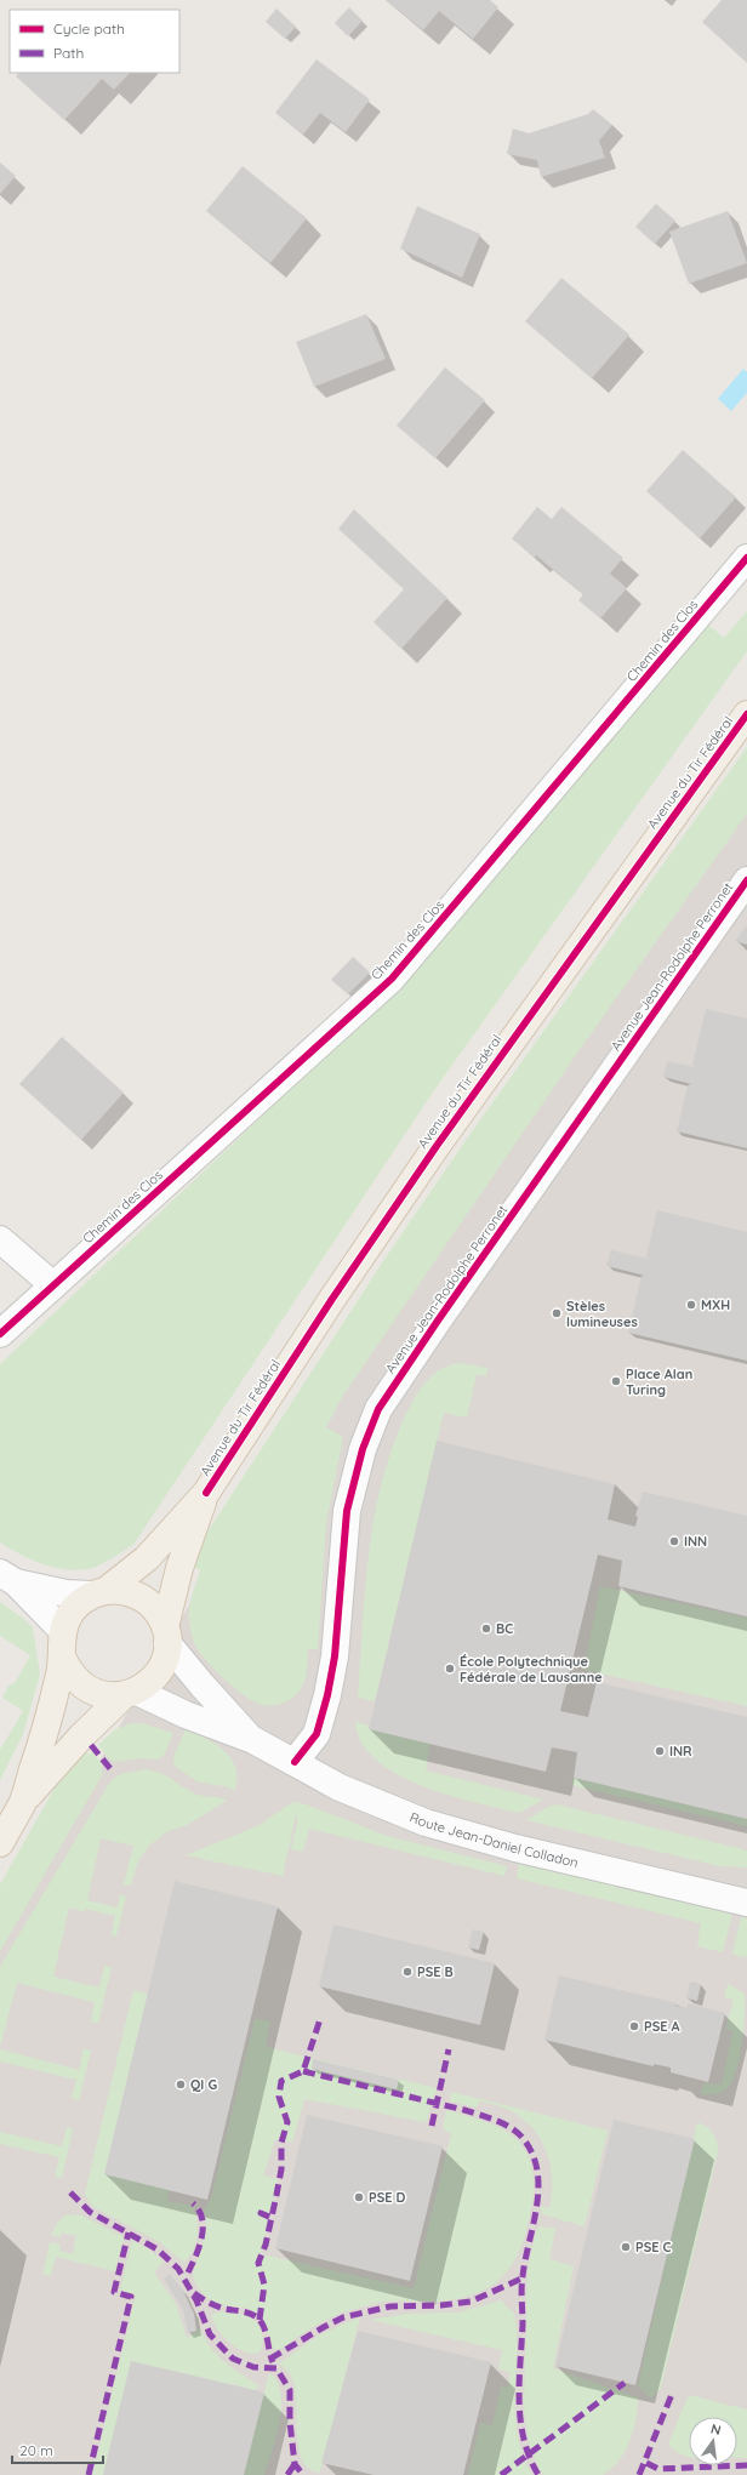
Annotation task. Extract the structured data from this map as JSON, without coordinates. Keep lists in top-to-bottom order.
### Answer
{
  "streets": {
    "main road": ["Avenue du Tir Fédéral"],
    "street": ["Chemin des Clos", "Avenue Jean-Rodolphe Perronet", "Route Jean-Daniel Colladon"]
  },
  "crossings": [
    ["Avenue du Tir Fédéral", "Route Jean-Daniel Colladon"],
    ["Avenue Jean-Rodolphe Perronet", "Route Jean-Daniel Colladon"]
  ],
  "places": [
    "MXH",
    "Stèles lumineuses",
    "Place Alan Turing",
    "INN",
    "BC",
    "École Polytechnique Fédérale de Lausanne",
    "INR",
    "PSE B",
    "PSE A",
    "QI G",
    "PSE D",
    "PSE C"
  ],
  "legend": ["Cycle path", "Path"],
  "scale_bar": "20 m",
  "north": "top"
}
